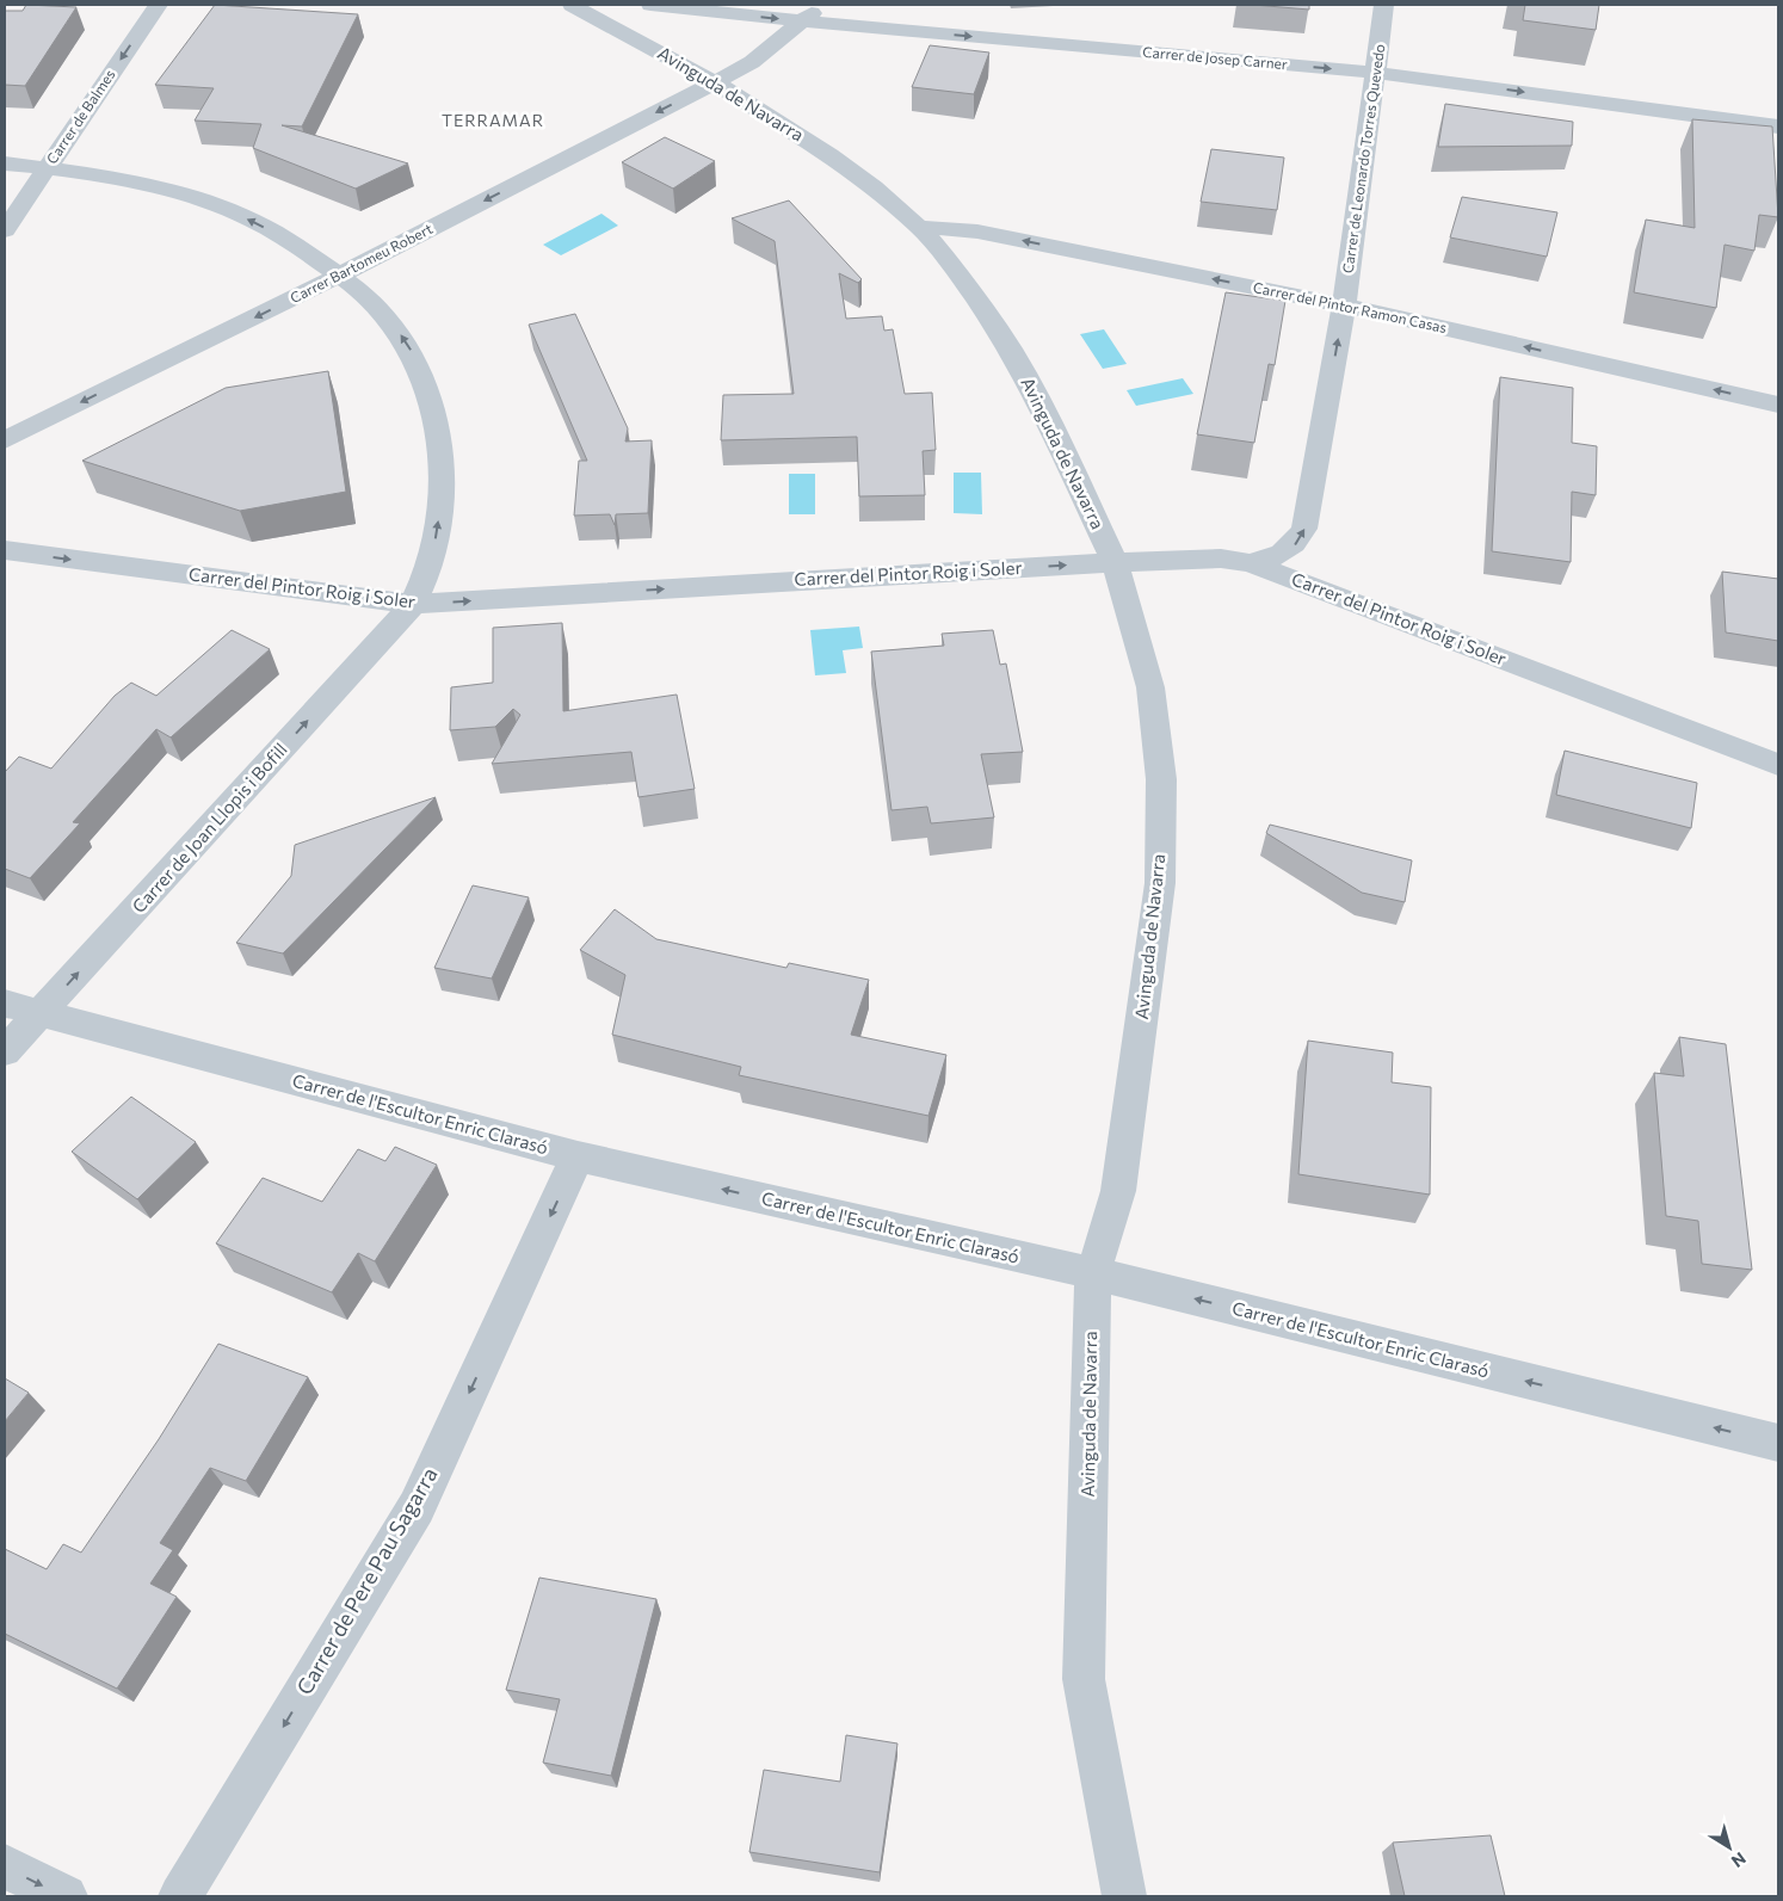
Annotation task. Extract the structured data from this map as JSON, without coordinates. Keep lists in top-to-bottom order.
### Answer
{
  "streets": {
    "street": [
      "Carrer de Josep Carner",
      "Avinguda de Navarra",
      "Carrer de Balmes",
      "Carrer de Leonardo Torres Quevedo",
      "Carrer Bartomeu Robert",
      "Carrer del Pintor Ramon Casas",
      "Carrer del Pintor Roig i Soler",
      "Carrer de Joan Llopis i Bofill",
      "Carrer de l'Escultor Enric Clarasó",
      "Carrer de Pere Pau Sagarra"
    ]
  },
  "crossings": [
    ["Carrer de Josep Carner", "Carrer de Leonardo Torres Quevedo"],
    ["Carrer de Josep Carner", "Carrer Bartomeu Robert"],
    ["Avinguda de Navarra", "Carrer Bartomeu Robert"],
    ["Avinguda de Navarra", "Carrer del Pintor Ramon Casas"],
    ["Avinguda de Navarra", "Carrer del Pintor Roig i Soler"],
    ["Avinguda de Navarra", "Carrer de l'Escultor Enric Clarasó"],
    ["Carrer de Leonardo Torres Quevedo", "Carrer del Pintor Ramon Casas"],
    ["Carrer de Leonardo Torres Quevedo", "Carrer del Pintor Roig i Soler"],
    ["Carrer del Pintor Roig i Soler", "Carrer de Joan Llopis i Bofill"],
    ["Carrer de Joan Llopis i Bofill", "Carrer de l'Escultor Enric Clarasó"],
    ["Carrer de l'Escultor Enric Clarasó", "Carrer de Pere Pau Sagarra"]
  ],
  "one_way": [
    "Carrer de Josep Carner",
    "Carrer de Balmes",
    "Carrer de Leonardo Torres Quevedo",
    "Carrer Bartomeu Robert",
    "Carrer del Pintor Ramon Casas",
    "Carrer del Pintor Roig i Soler",
    "Carrer de Joan Llopis i Bofill",
    "Carrer de l'Escultor Enric Clarasó",
    "Carrer de Pere Pau Sagarra"
  ],
  "districts": ["TERRAMAR"],
  "north": "bottom right"
}
